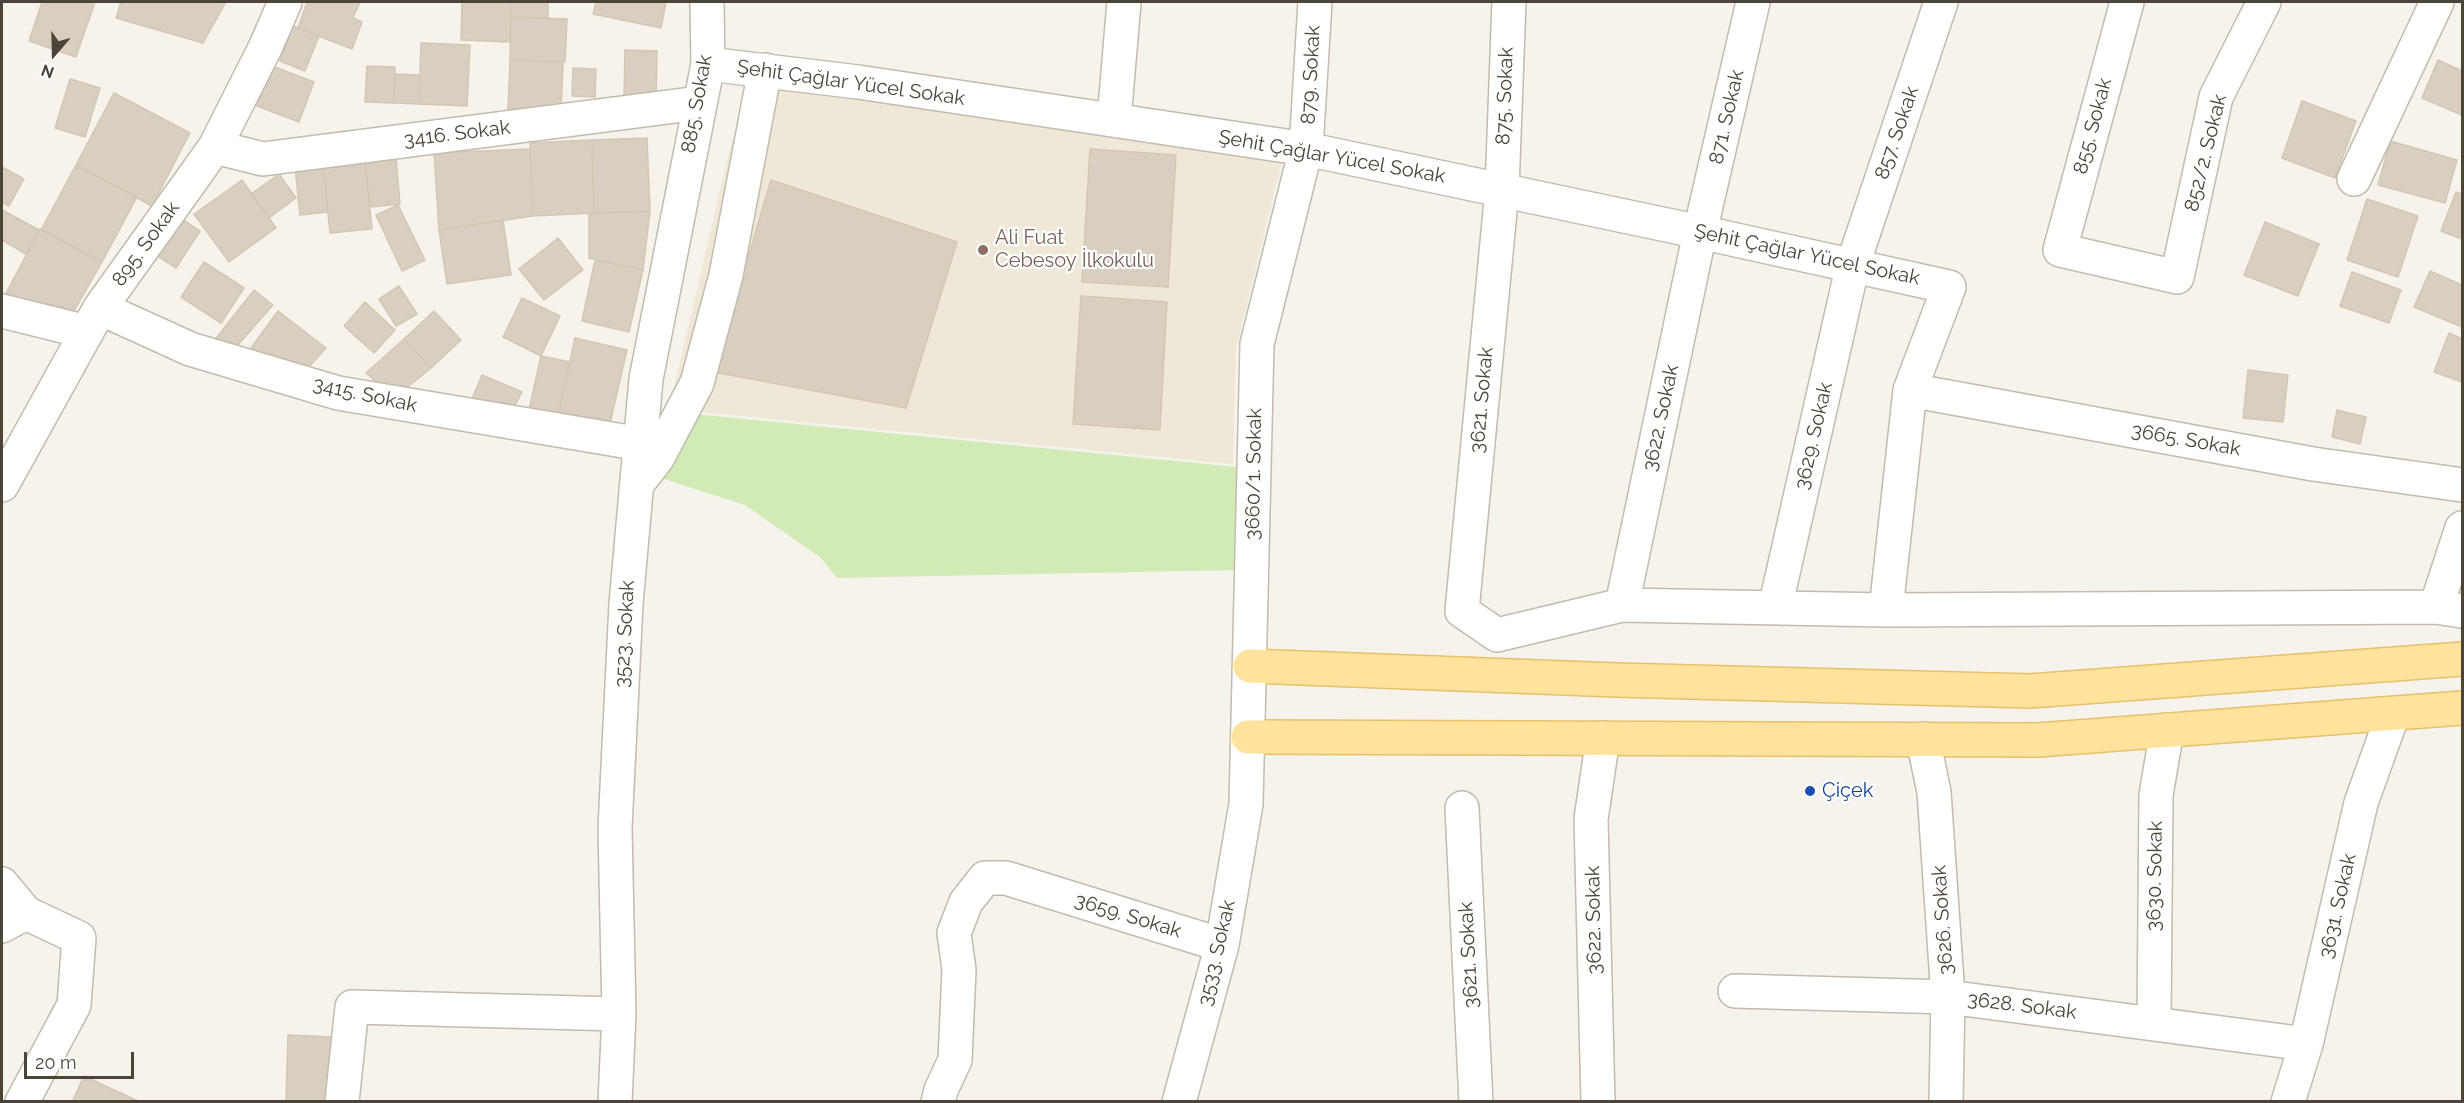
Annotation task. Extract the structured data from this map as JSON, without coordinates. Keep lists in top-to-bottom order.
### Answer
{
  "streets": {
    "street": [
      "879. Sokak",
      "Şehit Çağlar Yücel Sokak",
      "875. Sokak",
      "885. Sokak",
      "871. Sokak",
      "855. Sokak",
      "857. Sokak",
      "3416. Sokak",
      "852/2. Sokak",
      "895. Sokak",
      "3415. Sokak",
      "3621. Sokak",
      "3622. Sokak",
      "3629. Sokak",
      "3665. Sokak",
      "3660/1. Sokak",
      "3523. Sokak",
      "3630. Sokak",
      "3631. Sokak",
      "3659. Sokak",
      "3626. Sokak",
      "3533. Sokak",
      "3628. Sokak"
    ]
  },
  "crossings": [
    ["879. Sokak", "Şehit Çağlar Yücel Sokak"],
    ["879. Sokak", "3660/1. Sokak"],
    ["Şehit Çağlar Yücel Sokak", "875. Sokak"],
    ["Şehit Çağlar Yücel Sokak", "885. Sokak"],
    ["Şehit Çağlar Yücel Sokak", "871. Sokak"],
    ["Şehit Çağlar Yücel Sokak", "857. Sokak"],
    ["Şehit Çağlar Yücel Sokak", "3621. Sokak"],
    ["Şehit Çağlar Yücel Sokak", "3622. Sokak"],
    ["Şehit Çağlar Yücel Sokak", "3629. Sokak"],
    ["Şehit Çağlar Yücel Sokak", "3665. Sokak"],
    ["Şehit Çağlar Yücel Sokak", "3660/1. Sokak"],
    ["875. Sokak", "3621. Sokak"],
    ["885. Sokak", "3416. Sokak"],
    ["885. Sokak", "3523. Sokak"],
    ["871. Sokak", "3622. Sokak"],
    ["855. Sokak", "852/2. Sokak"],
    ["857. Sokak", "3629. Sokak"],
    ["3416. Sokak", "895. Sokak"],
    ["895. Sokak", "3415. Sokak"],
    ["3415. Sokak", "3523. Sokak"],
    ["3621. Sokak", "3622. Sokak"],
    ["3660/1. Sokak", "3533. Sokak"],
    ["3630. Sokak", "3628. Sokak"],
    ["3631. Sokak", "3628. Sokak"],
    ["3659. Sokak", "3533. Sokak"],
    ["3626. Sokak", "3628. Sokak"]
  ],
  "places": ["Ali Fuat Cebesoy İlkokulu", "Çiçek"],
  "scale_bar": "20 m",
  "north": "bottom"
}
